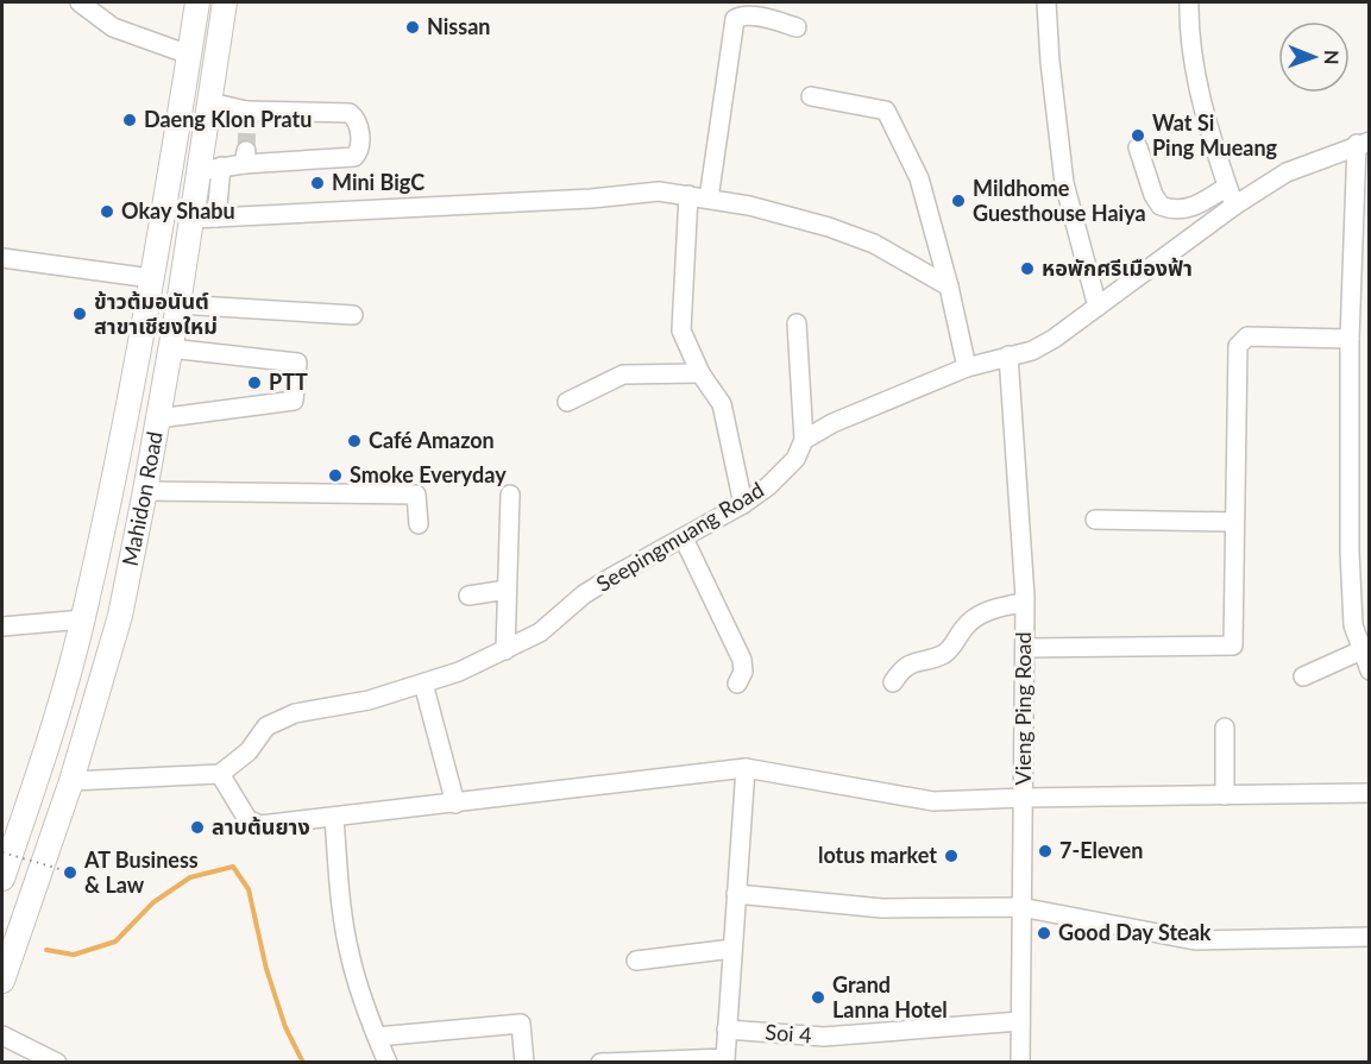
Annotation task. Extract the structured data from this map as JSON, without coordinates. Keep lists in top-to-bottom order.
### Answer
{
  "streets": {
    "main road": ["Mahidon Road"],
    "street": ["Seepingmuang Road", "Vieng Ping Road", "Soi 4"]
  },
  "crossings": [
    ["Seepingmuang Road", "Vieng Ping Road"],
    ["Vieng Ping Road", "Soi 4"]
  ],
  "places": [
    "Nissan",
    "Daeng Klon Pratu",
    "Wat Si Ping Mueang",
    "Mini BigC",
    "Mildhome Guesthouse Haiya",
    "Okay Shabu",
    "หอพักศรีเมืองฟ้า",
    "ข้าวต้มอนันต์ สาขาเชียงใหม่",
    "PTT",
    "Café Amazon",
    "Smoke Everyday",
    "ลาบต้นยาง",
    "7-Eleven",
    "lotus market",
    "AT Business & Law",
    "Good Day Steak",
    "Grand Lanna Hotel"
  ],
  "north": "right"
}
